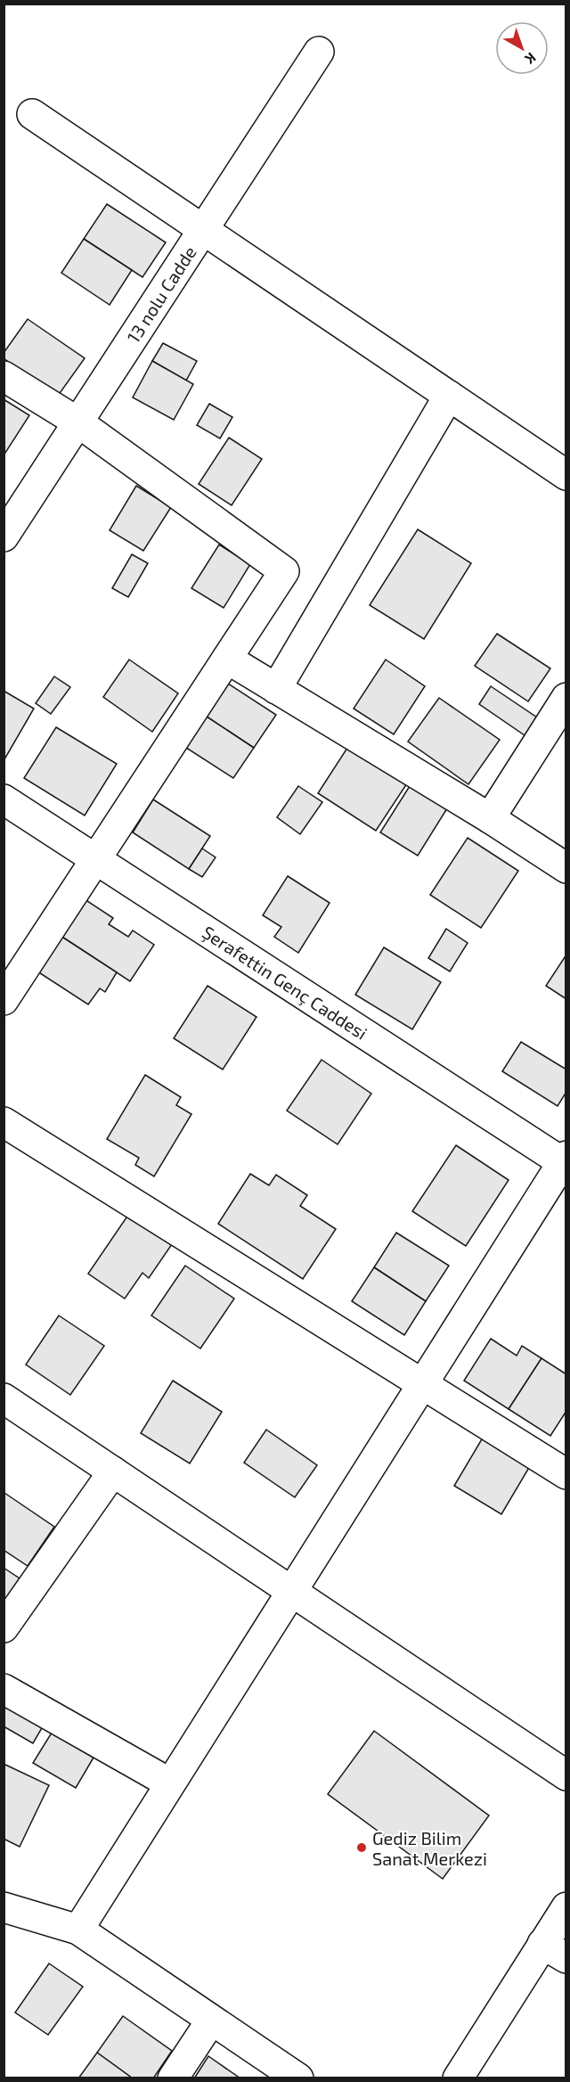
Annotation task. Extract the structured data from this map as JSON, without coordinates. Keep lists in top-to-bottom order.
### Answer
{
  "streets": {
    "street": ["13 nolu Cadde", "Şerafettin Genç Caddesi"]
  },
  "places": ["Gediz Bilim Sanat Merkezi"],
  "north": "bottom right"
}
